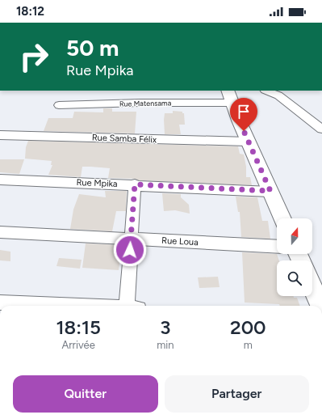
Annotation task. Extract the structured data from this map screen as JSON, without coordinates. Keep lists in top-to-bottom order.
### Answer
{
  "streets": {
    "street": [
      "Rue Matensama",
      "Rue Samba Félix",
      "Rue Mpika",
      "Rue Loua"
    ]
  },
  "north": "top",
  "page": {
    "status": "18:12",
    "turn": ["50 m", "Rue Mpika"],
    "eta": [
      "18:15",
      "Arrivée",
      "3",
      "min",
      "200",
      "m"
    ],
    "buttons": ["Quitter", "Partager"]
  }
}
